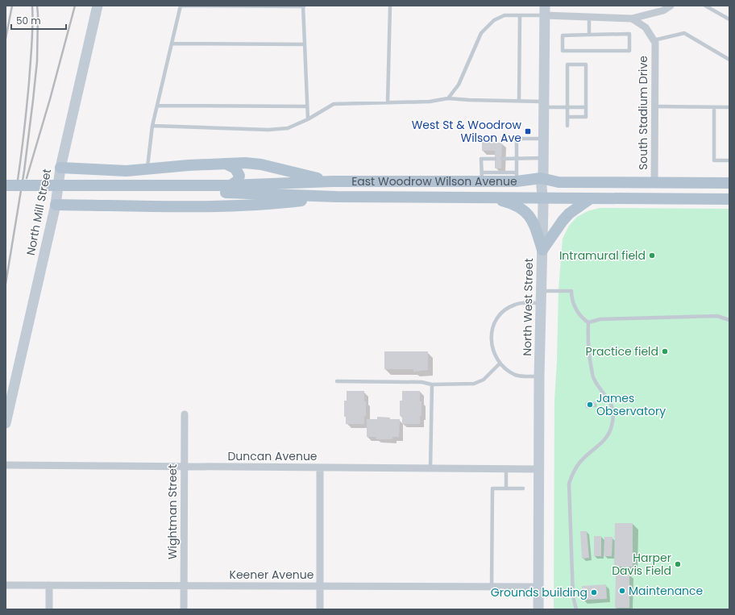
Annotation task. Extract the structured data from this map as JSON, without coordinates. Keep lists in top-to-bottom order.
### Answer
{
  "streets": {
    "main road": ["East Woodrow Wilson Avenue"],
    "street": [
      "South Stadium Drive",
      "North Mill Street",
      "North West Street",
      "Duncan Avenue",
      "Wightman Street",
      "Keener Avenue"
    ]
  },
  "crossings": [
    ["South Stadium Drive", "East Woodrow Wilson Avenue"],
    ["East Woodrow Wilson Avenue", "North West Street"],
    ["North West Street", "Duncan Avenue"],
    ["North West Street", "Keener Avenue"],
    ["Duncan Avenue", "Wightman Street"],
    ["Wightman Street", "Keener Avenue"]
  ],
  "places": {
    "transit": ["West St & Woodrow Wilson Ave"],
    "other": [
      "Intramural field",
      "Practice field",
      "James Observatory",
      "Harper Davis Field",
      "Maintenance",
      "Grounds building"
    ]
  },
  "scale_bar": "50 m"
}
